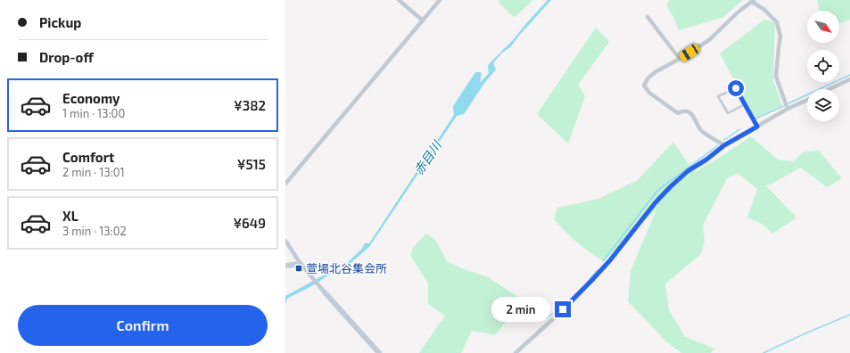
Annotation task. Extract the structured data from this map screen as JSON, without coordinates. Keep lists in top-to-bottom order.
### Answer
{
  "water": ["赤目川"],
  "places": {
    "transit": ["萱場北谷集会所"]
  },
  "north": "bottom right",
  "page": {
    "banner": ["Pickup", "Drop-off"],
    "list": [
      {
        "name": "Economy",
        "note": "1 min · 13:00",
        "value": "¥382"
      },
      {
        "name": "Comfort",
        "note": "2 min · 13:01",
        "value": "¥515"
      },
      {
        "name": "XL",
        "note": "3 min · 13:02",
        "value": "¥649"
      }
    ],
    "bubble": "2 min",
    "buttons": "Confirm"
  }
}
